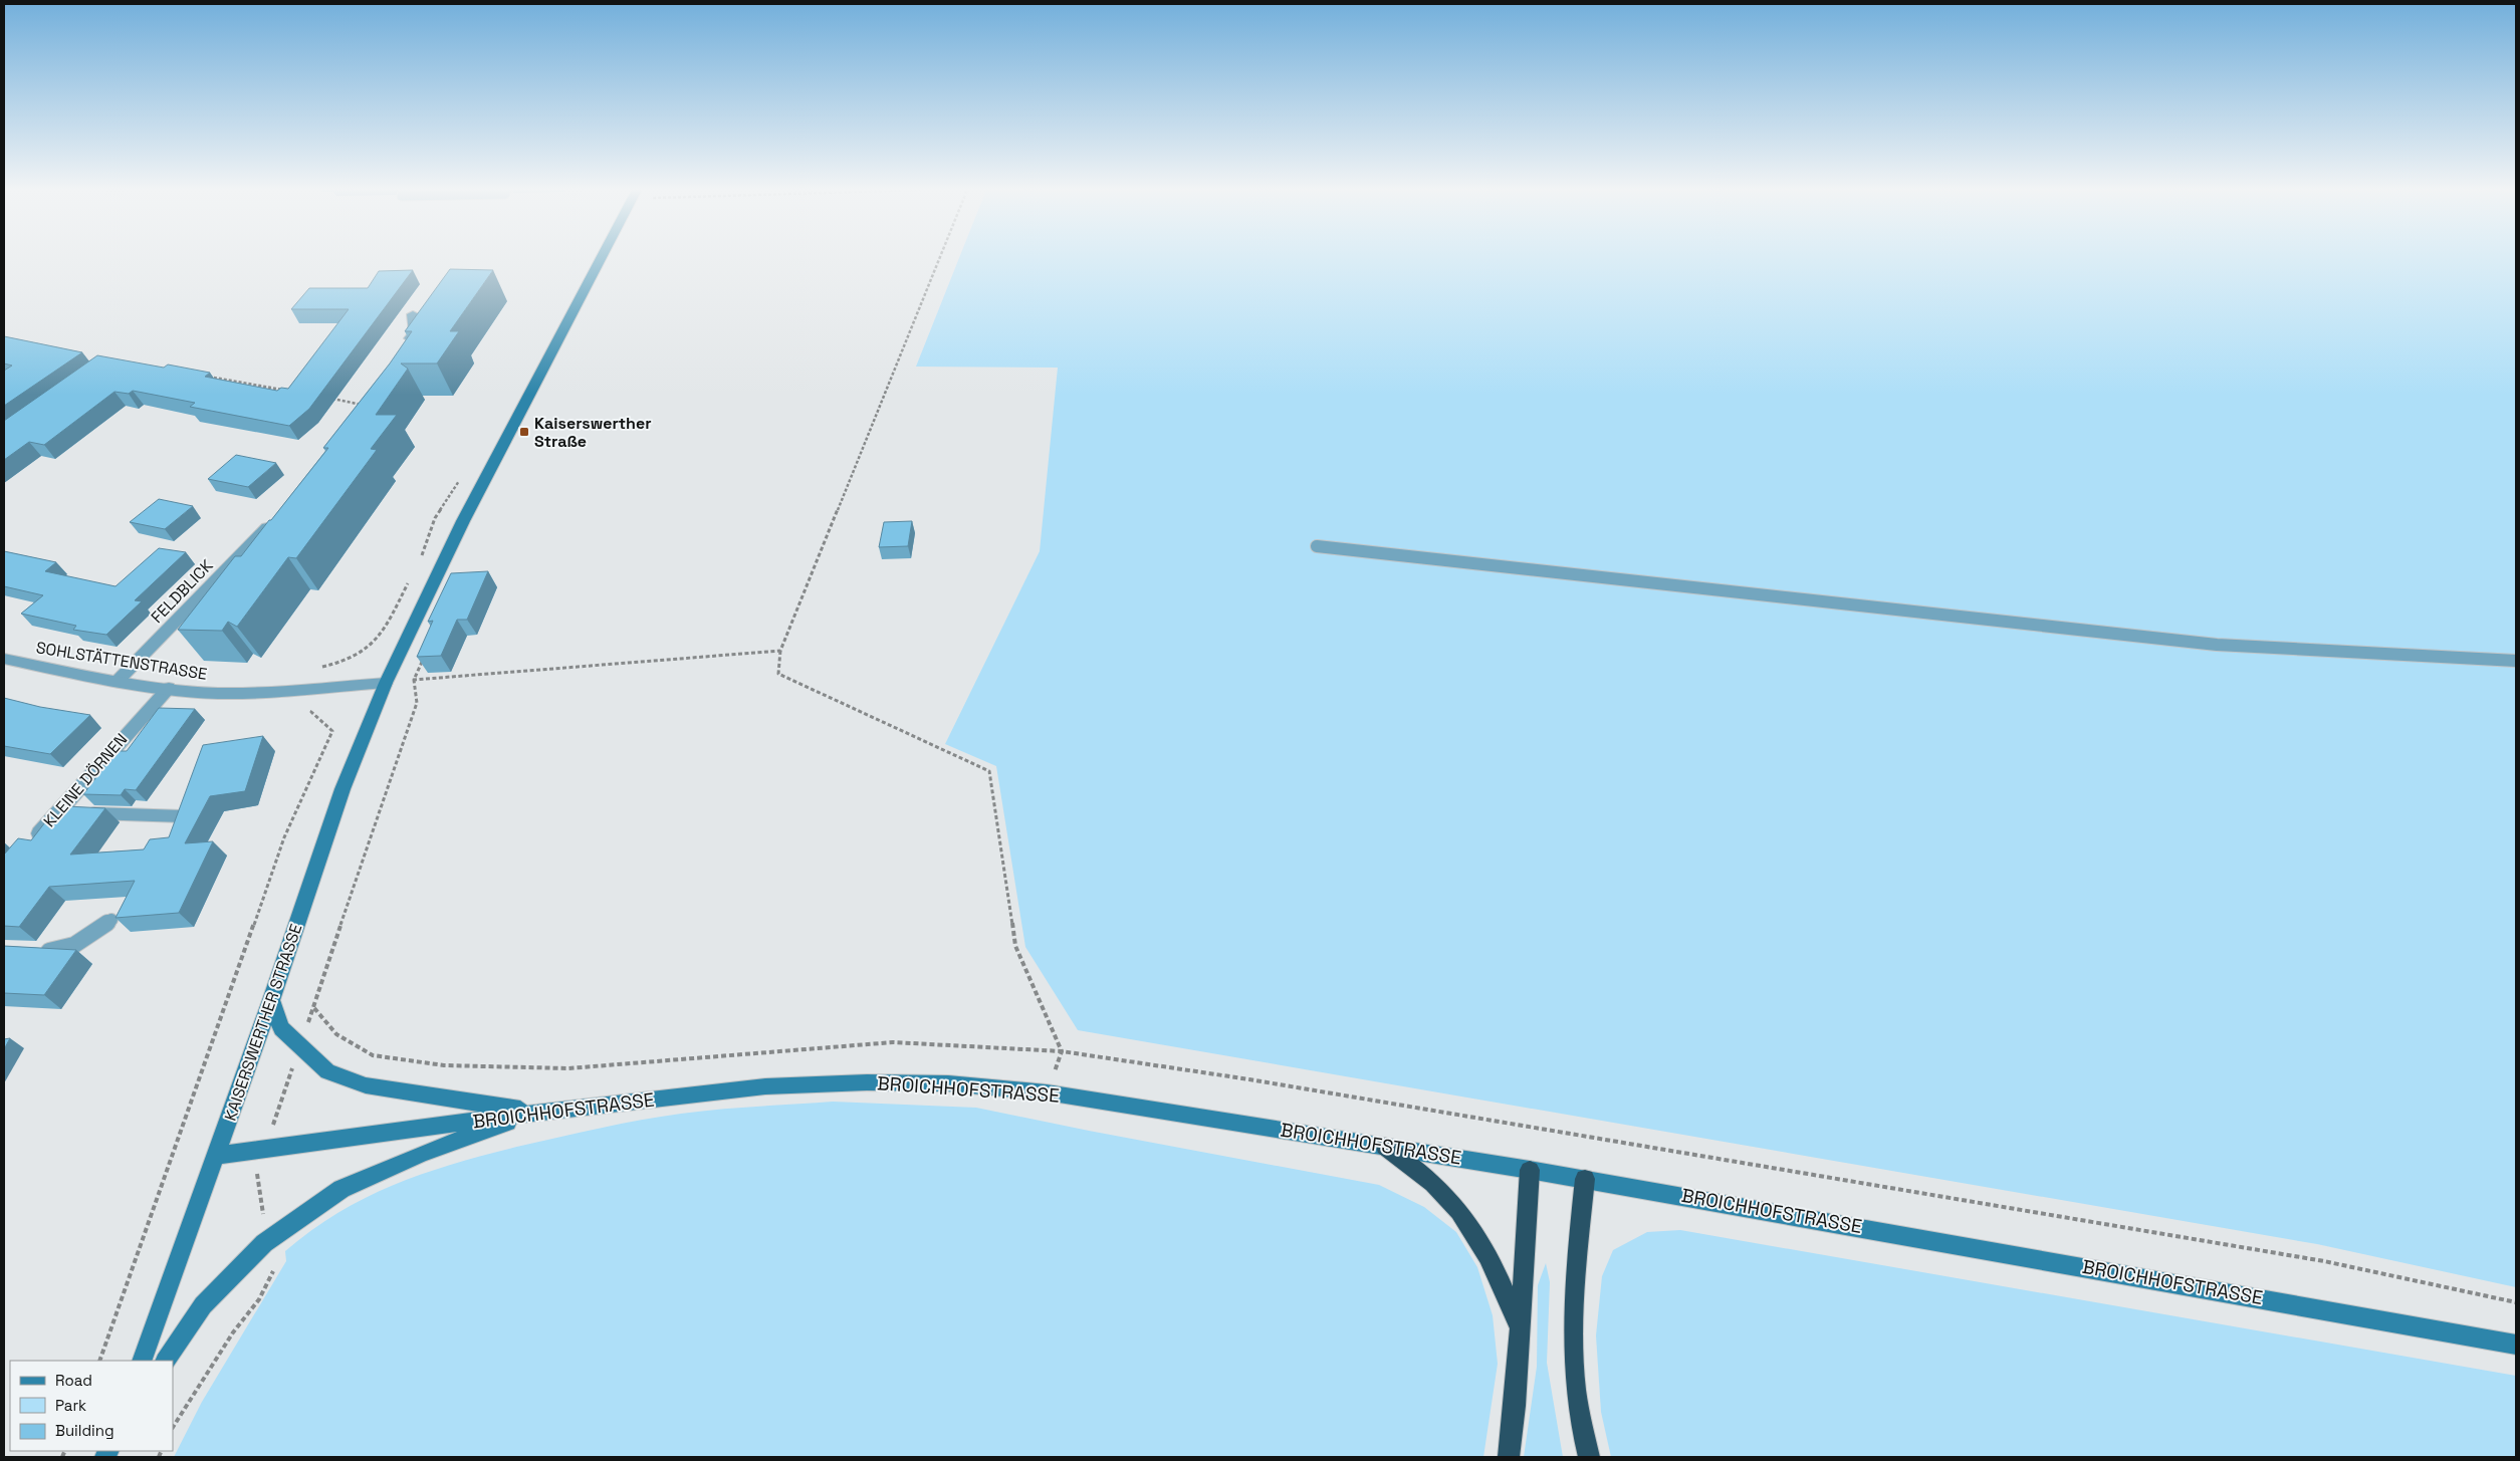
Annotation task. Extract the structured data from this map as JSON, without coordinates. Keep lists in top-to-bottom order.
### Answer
{
  "streets": {
    "main road": ["KAISERSWERTHER STRASSE", "BROICHHOFSTRASSE"],
    "street": ["FELDBLICK", "SOHLSTÄTTENSTRASSE", "KLEINE DÖRNEN"]
  },
  "crossings": [
    ["FELDBLICK", "SOHLSTÄTTENSTRASSE"],
    ["SOHLSTÄTTENSTRASSE", "KLEINE DÖRNEN"],
    ["SOHLSTÄTTENSTRASSE", "KAISERSWERTHER STRASSE"],
    ["KAISERSWERTHER STRASSE", "BROICHHOFSTRASSE"]
  ],
  "places": {
    "transit": ["Kaiserswerther Straße"]
  },
  "legend": ["Road", "Park", "Building"]
}
